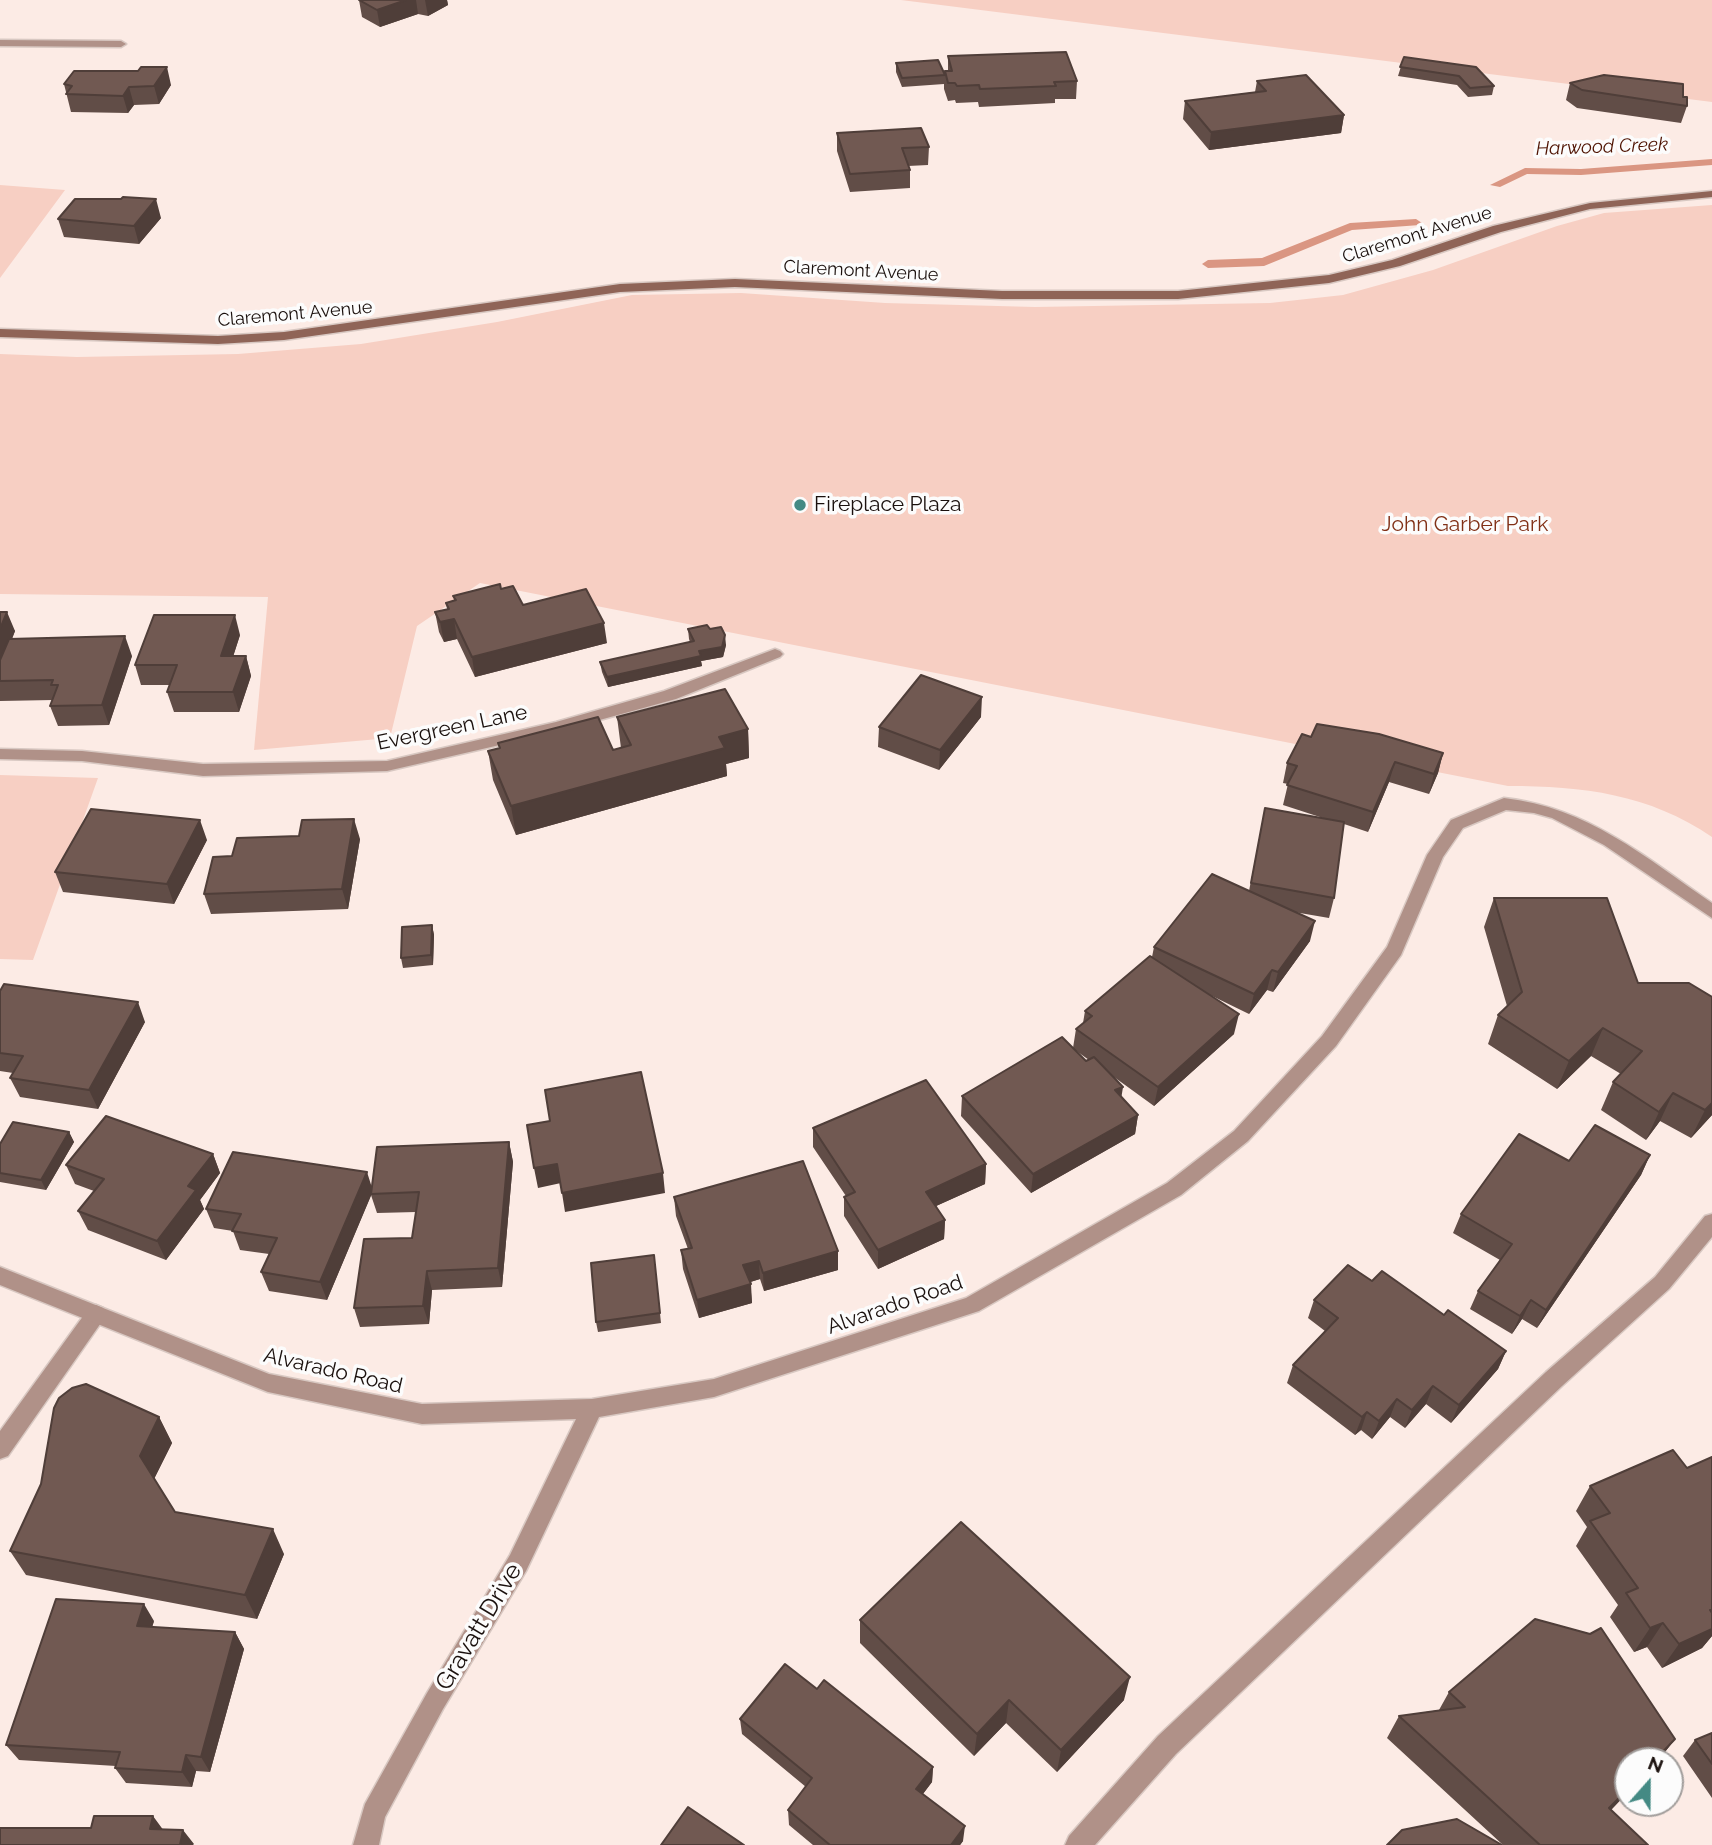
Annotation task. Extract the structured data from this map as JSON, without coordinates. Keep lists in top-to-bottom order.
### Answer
{
  "streets": {
    "main road": ["Claremont Avenue"],
    "street": ["Evergreen Lane", "Alvarado Road", "Gravatt Drive"]
  },
  "crossings": [
    ["Alvarado Road", "Gravatt Drive"]
  ],
  "water": ["Harwood Creek"],
  "parks": ["John Garber Park"],
  "places": ["Fireplace Plaza"],
  "north": "top"
}
